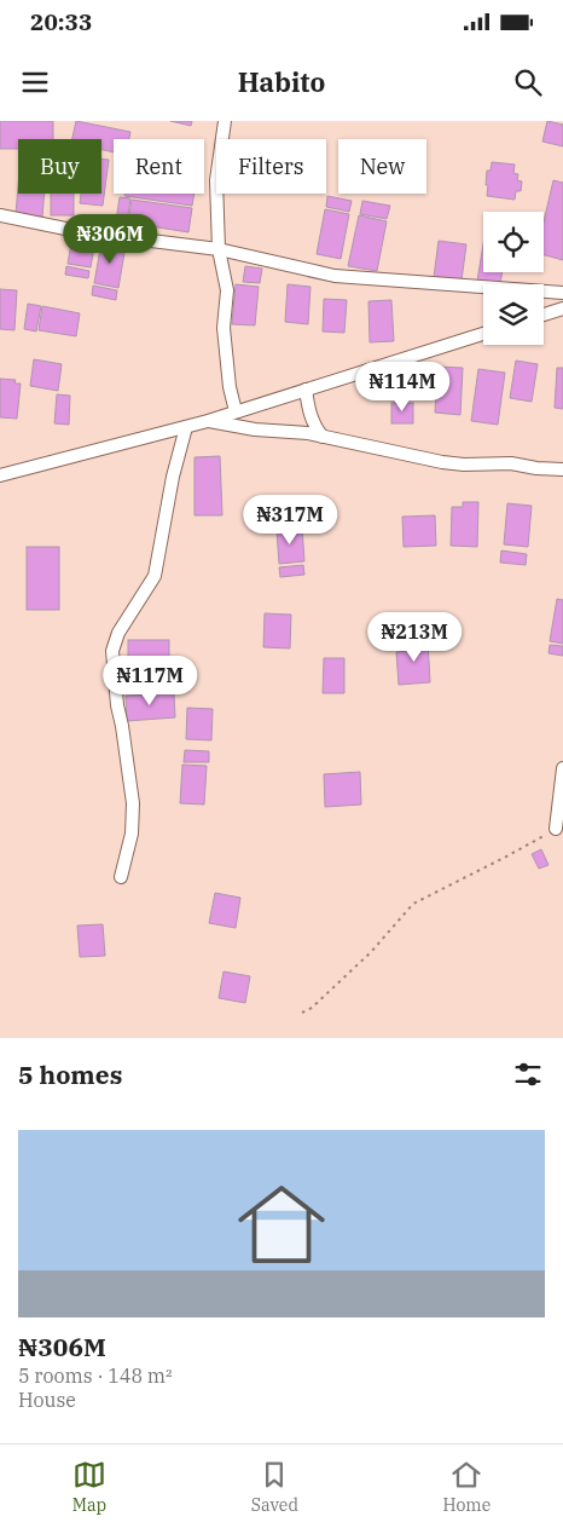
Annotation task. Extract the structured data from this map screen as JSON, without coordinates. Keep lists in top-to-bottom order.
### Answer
{
  "page": {
    "status": "20:33",
    "header": "Habito",
    "chip": [
      "Buy",
      "Rent",
      "Filters",
      "New"
    ],
    "price": [
      "₦306M",
      "₦114M",
      "₦317M",
      "₦213M",
      "₦117M"
    ],
    "heading": "5 homes",
    "list": [
      {
        "name": "₦306M",
        "note": "5 rooms · 148 m² · House"
      }
    ],
    "tabs": ["Map", "Saved", "Home"]
  }
}
